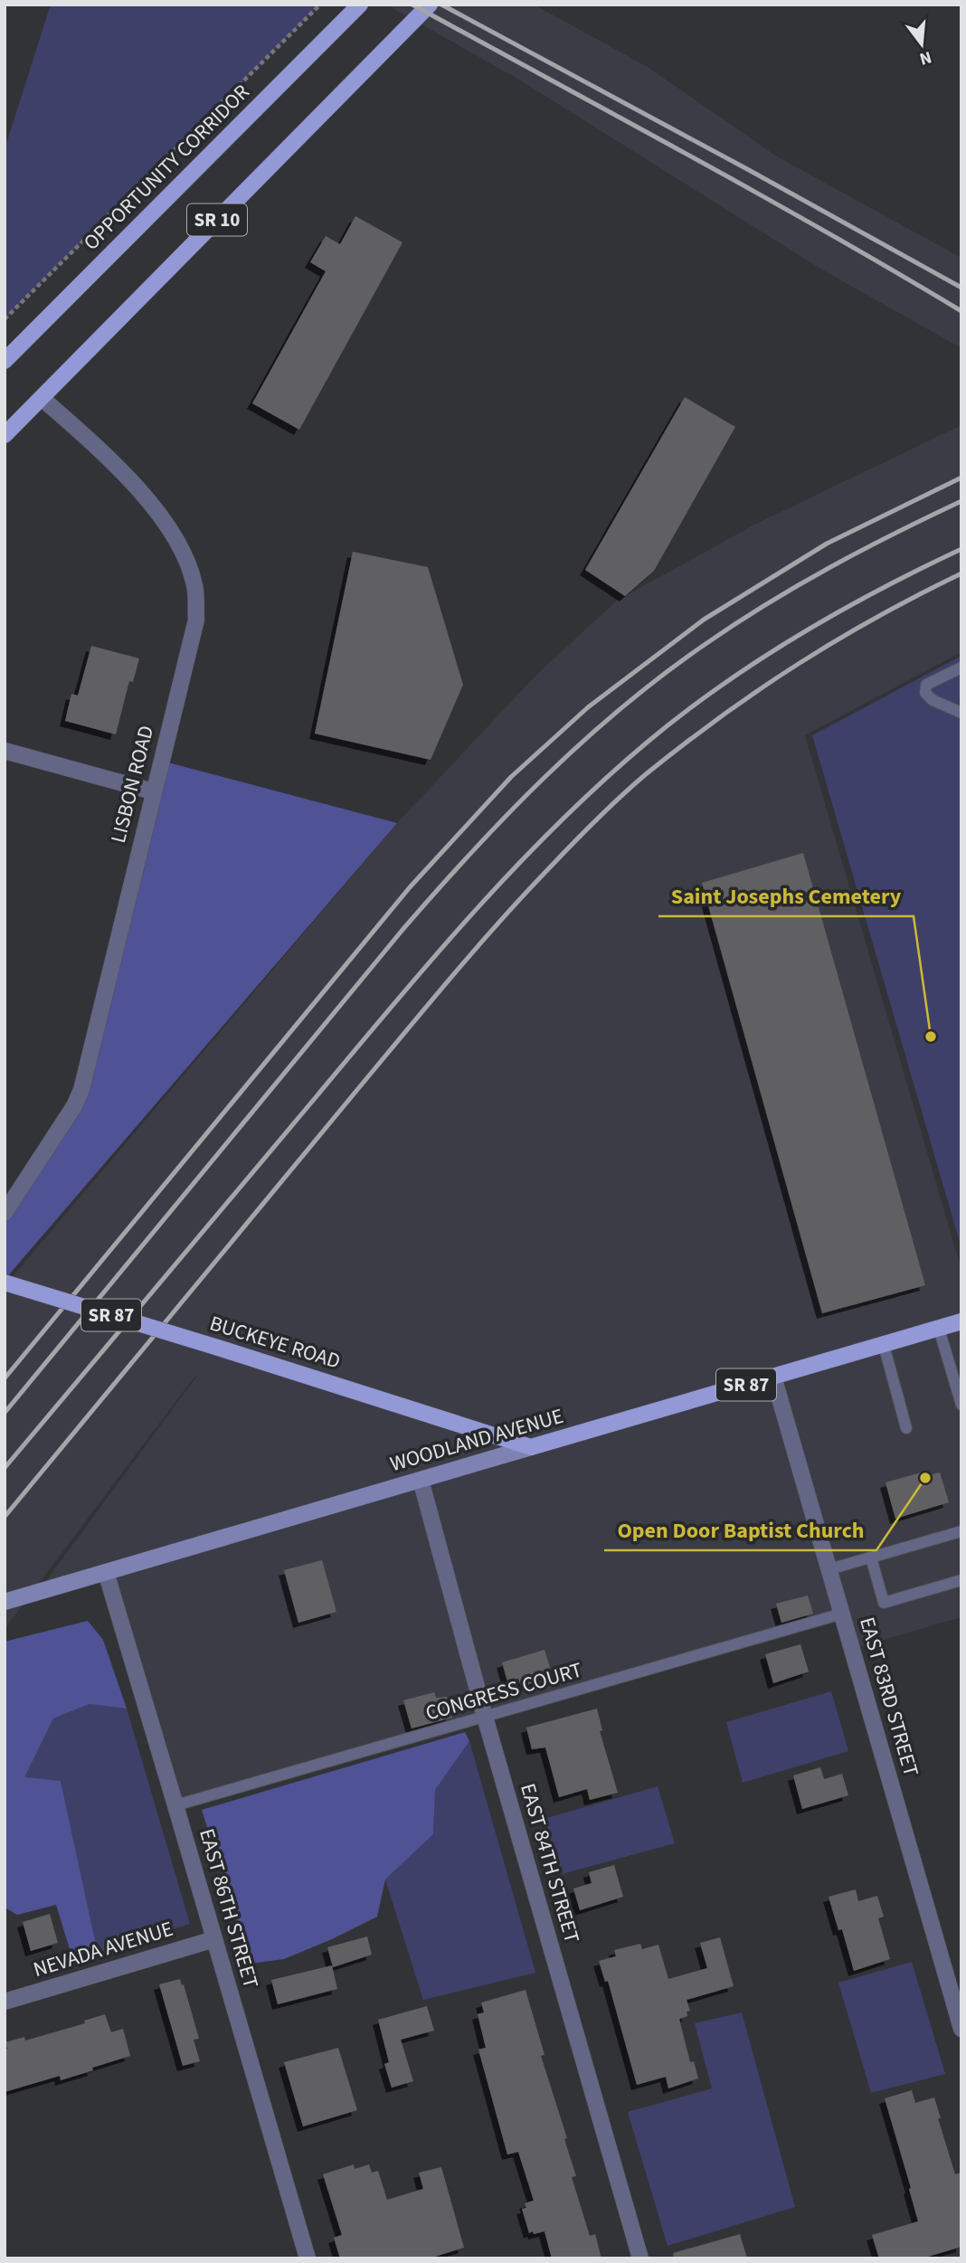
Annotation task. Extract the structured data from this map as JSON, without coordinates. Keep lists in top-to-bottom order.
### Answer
{
  "streets": {
    "main road": [
      "OPPORTUNITY CORRIDOR",
      "SR 10",
      "SR 87",
      "BUCKEYE ROAD",
      "WOODLAND AVENUE"
    ],
    "street": [
      "LISBON ROAD",
      "EAST 83RD STREET",
      "EAST 84TH STREET",
      "EAST 86TH STREET",
      "NEVADA AVENUE"
    ],
    "lane": ["CONGRESS COURT"]
  },
  "crossings": [
    ["SR 10", "LISBON ROAD"],
    ["BUCKEYE ROAD", "WOODLAND AVENUE"],
    ["WOODLAND AVENUE", "EAST 83RD STREET"],
    ["WOODLAND AVENUE", "EAST 84TH STREET"],
    ["WOODLAND AVENUE", "EAST 86TH STREET"],
    ["CONGRESS COURT", "EAST 83RD STREET"],
    ["CONGRESS COURT", "EAST 84TH STREET"],
    ["CONGRESS COURT", "EAST 86TH STREET"],
    ["EAST 86TH STREET", "NEVADA AVENUE"]
  ],
  "places": ["Saint Josephs Cemetery", "Open Door Baptist Church"],
  "north": "bottom"
}
